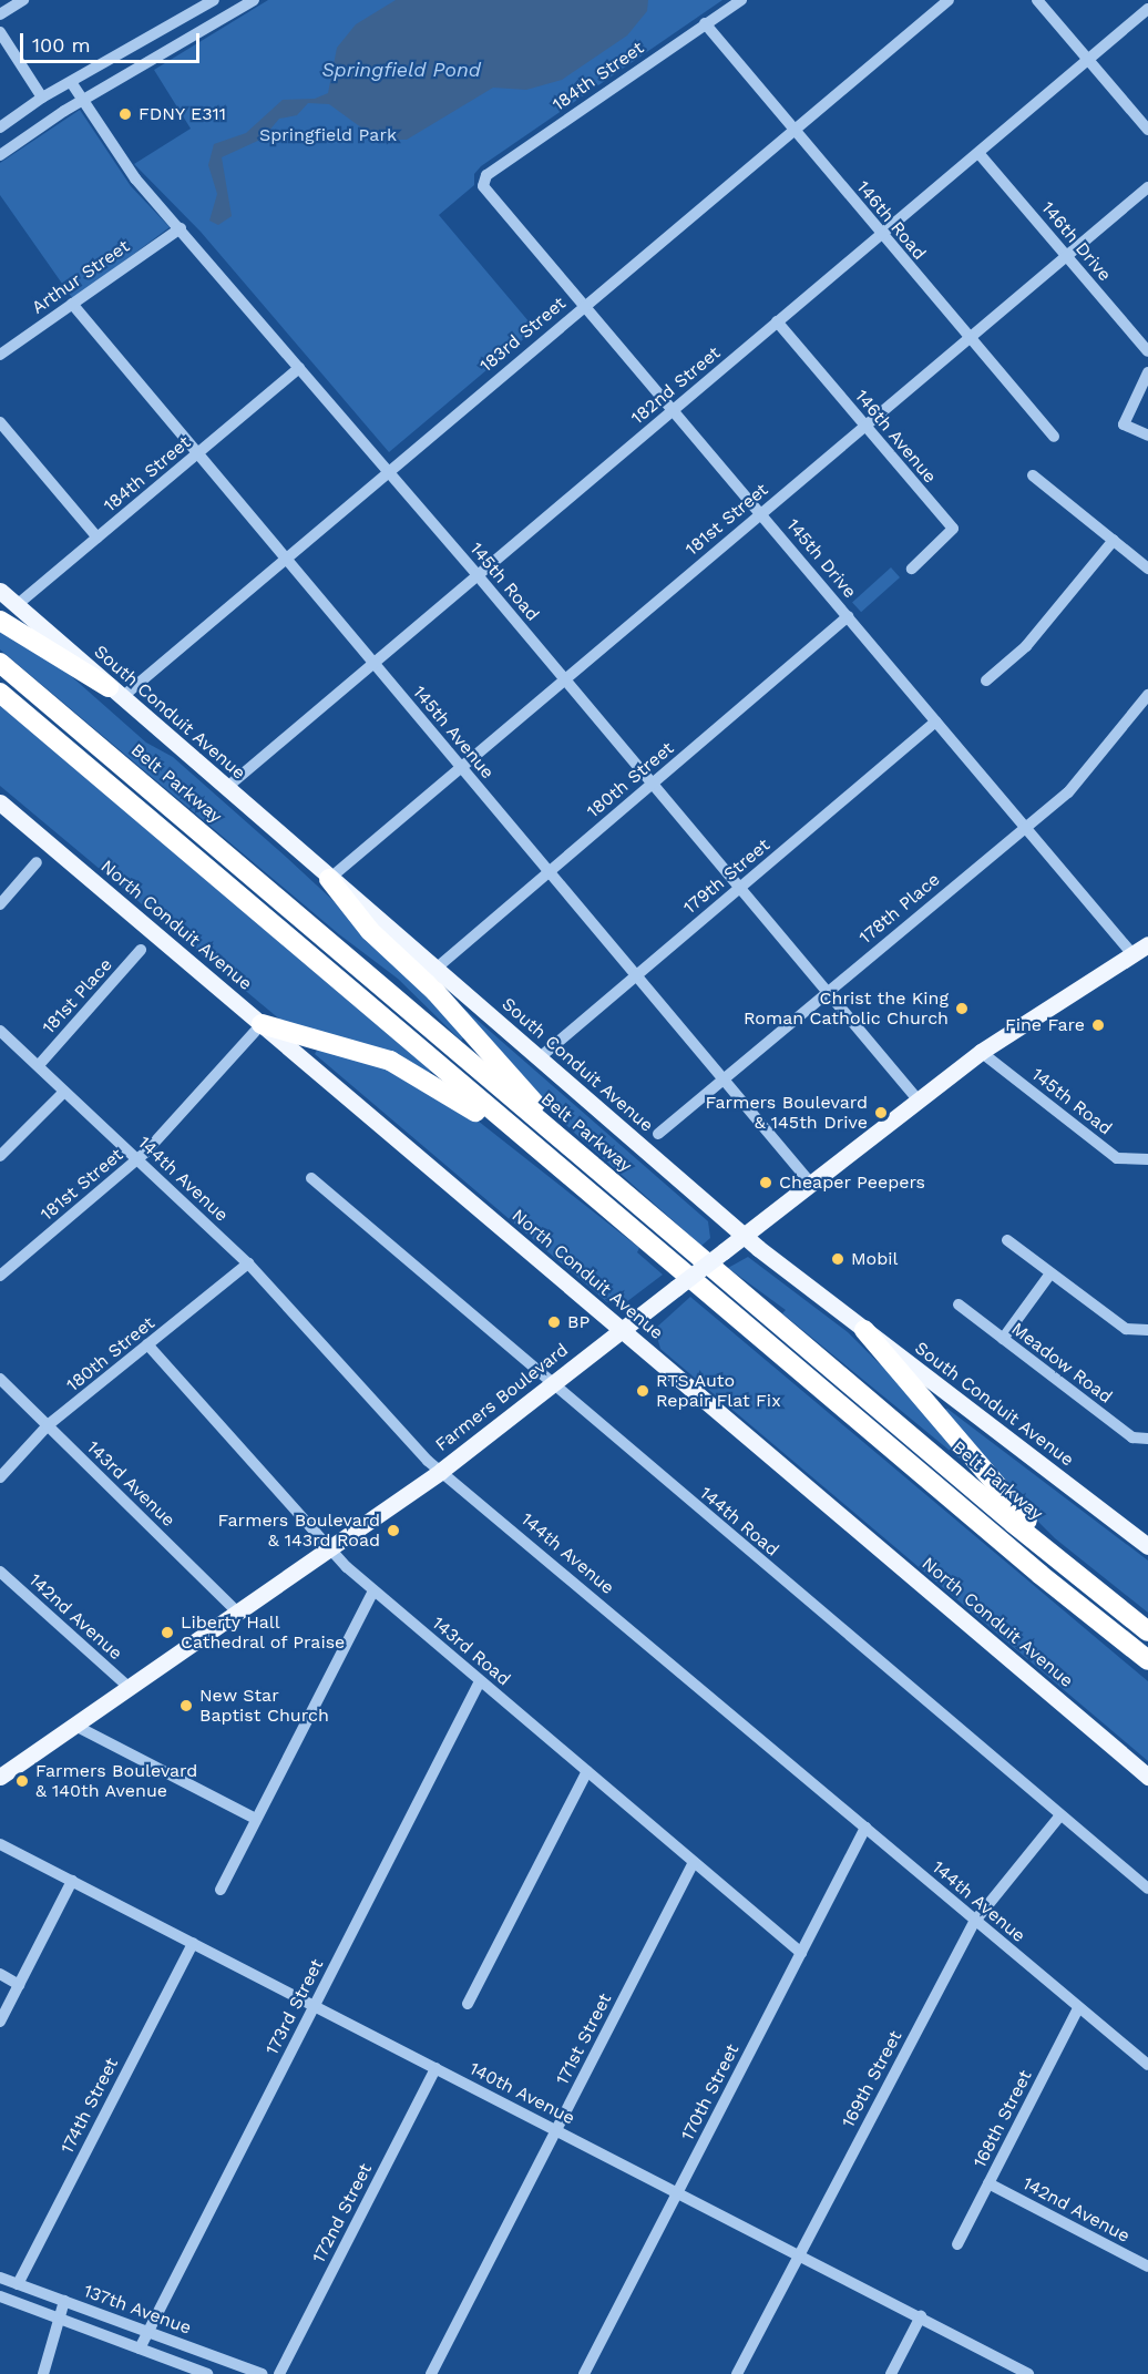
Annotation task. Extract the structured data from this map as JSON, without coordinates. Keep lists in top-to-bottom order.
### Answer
{
  "streets": {
    "highway": ["Belt Parkway"],
    "main road": ["South Conduit Avenue", "North Conduit Avenue", "Farmers Boulevard"],
    "street": [
      "184th Street",
      "146th Road",
      "146th Drive",
      "Arthur Street",
      "183rd Street",
      "182nd Street",
      "146th Avenue",
      "181st Street",
      "145th Drive",
      "145th Road",
      "145th Avenue",
      "180th Street",
      "179th Street",
      "178th Place",
      "181st Place",
      "144th Avenue",
      "Meadow Road",
      "143rd Avenue",
      "144th Road",
      "142nd Avenue",
      "143rd Road",
      "173rd Street",
      "171st Street",
      "169th Street",
      "170th Street",
      "140th Avenue",
      "174th Street",
      "168th Street",
      "172nd Street",
      "137th Avenue"
    ]
  },
  "crossings": [
    ["184th Street", "146th Road"],
    ["184th Street", "145th Drive"],
    ["184th Street", "145th Road"],
    ["184th Street", "South Conduit Avenue"],
    ["184th Street", "145th Avenue"],
    ["146th Road", "183rd Street"],
    ["146th Road", "182nd Street"],
    ["146th Road", "181st Street"],
    ["146th Drive", "182nd Street"],
    ["146th Drive", "181st Street"],
    ["Arthur Street", "145th Road"],
    ["Arthur Street", "145th Avenue"],
    ["183rd Street", "145th Drive"],
    ["183rd Street", "145th Road"],
    ["183rd Street", "South Conduit Avenue"],
    ["183rd Street", "145th Avenue"],
    ["182nd Street", "146th Avenue"],
    ["182nd Street", "145th Drive"],
    ["182nd Street", "145th Road"],
    ["182nd Street", "South Conduit Avenue"],
    ["182nd Street", "145th Avenue"],
    ["146th Avenue", "181st Street"],
    ["181st Street", "145th Drive"],
    ["181st Street", "145th Road"],
    ["181st Street", "South Conduit Avenue"],
    ["181st Street", "145th Avenue"],
    ["181st Street", "North Conduit Avenue"],
    ["181st Street", "144th Avenue"],
    ["145th Drive", "180th Street"],
    ["145th Drive", "179th Street"],
    ["145th Drive", "178th Place"],
    ["145th Drive", "Farmers Boulevard"],
    ["145th Road", "180th Street"],
    ["145th Road", "179th Street"],
    ["145th Road", "178th Place"],
    ["145th Road", "Farmers Boulevard"],
    ["South Conduit Avenue", "180th Street"],
    ["South Conduit Avenue", "179th Street"],
    ["South Conduit Avenue", "Farmers Boulevard"],
    ["145th Avenue", "180th Street"],
    ["145th Avenue", "179th Street"],
    ["145th Avenue", "178th Place"],
    ["145th Avenue", "Farmers Boulevard"],
    ["180th Street", "144th Avenue"],
    ["180th Street", "143rd Avenue"],
    ["180th Street", "143rd Road"],
    ["North Conduit Avenue", "Farmers Boulevard"],
    ["181st Place", "144th Avenue"],
    ["144th Avenue", "Farmers Boulevard"],
    ["144th Avenue", "169th Street"],
    ["144th Avenue", "170th Street"],
    ["144th Avenue", "168th Street"],
    ["Farmers Boulevard", "143rd Avenue"],
    ["Farmers Boulevard", "144th Road"],
    ["Farmers Boulevard", "142nd Avenue"],
    ["Farmers Boulevard", "143rd Road"],
    ["144th Road", "169th Street"],
    ["142nd Avenue", "168th Street"],
    ["143rd Road", "173rd Street"],
    ["143rd Road", "171st Street"],
    ["143rd Road", "170th Street"],
    ["173rd Street", "140th Avenue"],
    ["173rd Street", "137th Avenue"],
    ["171st Street", "140th Avenue"],
    ["169th Street", "140th Avenue"],
    ["170th Street", "140th Avenue"],
    ["140th Avenue", "174th Street"],
    ["140th Avenue", "172nd Street"],
    ["174th Street", "137th Avenue"]
  ],
  "water": ["Springfield Pond"],
  "parks": ["Springfield Park"],
  "places": [
    "FDNY E311",
    "Christ the King Roman Catholic Church",
    "Fine Fare",
    "Farmers Boulevard & 145th Drive",
    "Cheaper Peepers",
    "Mobil",
    "BP",
    "RTS Auto Repair Flat Fix",
    "Farmers Boulevard & 143rd Road",
    "Liberty Hall Cathedral of Praise",
    "New Star Baptist Church",
    "Farmers Boulevard & 140th Avenue"
  ],
  "scale_bar": "100 m"
}
